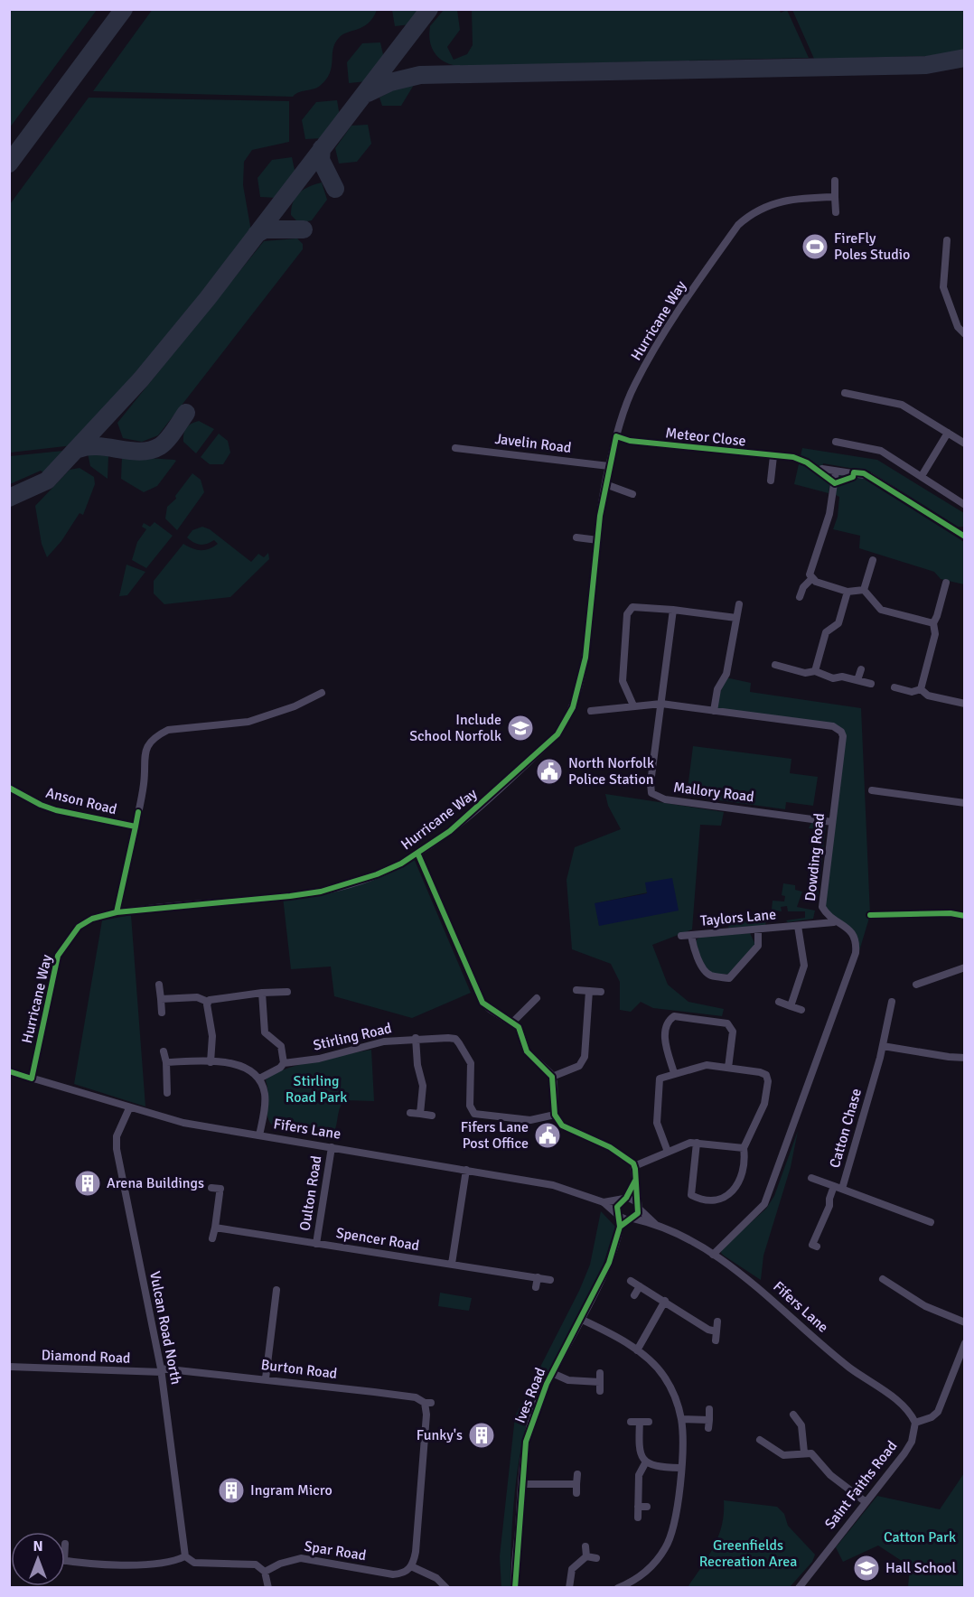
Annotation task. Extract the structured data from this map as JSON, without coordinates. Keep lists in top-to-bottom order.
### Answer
{
  "streets": {
    "street": [
      "Hurricane Way",
      "Meteor Close",
      "Javelin Road",
      "Mallory Road",
      "Anson Road",
      "Dowding Road",
      "Taylors Lane",
      "Stirling Road",
      "Catton Chase",
      "Fifers Lane",
      "Oulton Road",
      "Spencer Road",
      "Vulcan Road North",
      "Diamond Road",
      "Burton Road",
      "Ives Road",
      "Saint Faiths Road",
      "Spar Road"
    ]
  },
  "crossings": [
    ["Hurricane Way", "Meteor Close"],
    ["Hurricane Way", "Javelin Road"],
    ["Hurricane Way", "Fifers Lane"],
    ["Mallory Road", "Dowding Road"],
    ["Dowding Road", "Taylors Lane"],
    ["Dowding Road", "Fifers Lane"],
    ["Fifers Lane", "Oulton Road"],
    ["Fifers Lane", "Vulcan Road North"],
    ["Fifers Lane", "Ives Road"],
    ["Fifers Lane", "Saint Faiths Road"],
    ["Oulton Road", "Spencer Road"],
    ["Vulcan Road North", "Diamond Road"],
    ["Vulcan Road North", "Burton Road"],
    ["Diamond Road", "Burton Road"],
    ["Burton Road", "Spar Road"]
  ],
  "parks": ["Stirling Road Park", "Catton Park", "Greenfields Recreation Area"],
  "places": {
    "sports": ["FireFly Poles Studio"],
    "school or university": ["Include School Norfolk", "Hall School"],
    "public building": ["North Norfolk Police Station", "Fifers Lane Post Office"],
    "building": ["Arena Buildings", "Funky's", "Ingram Micro"]
  },
  "north": "top"
}
